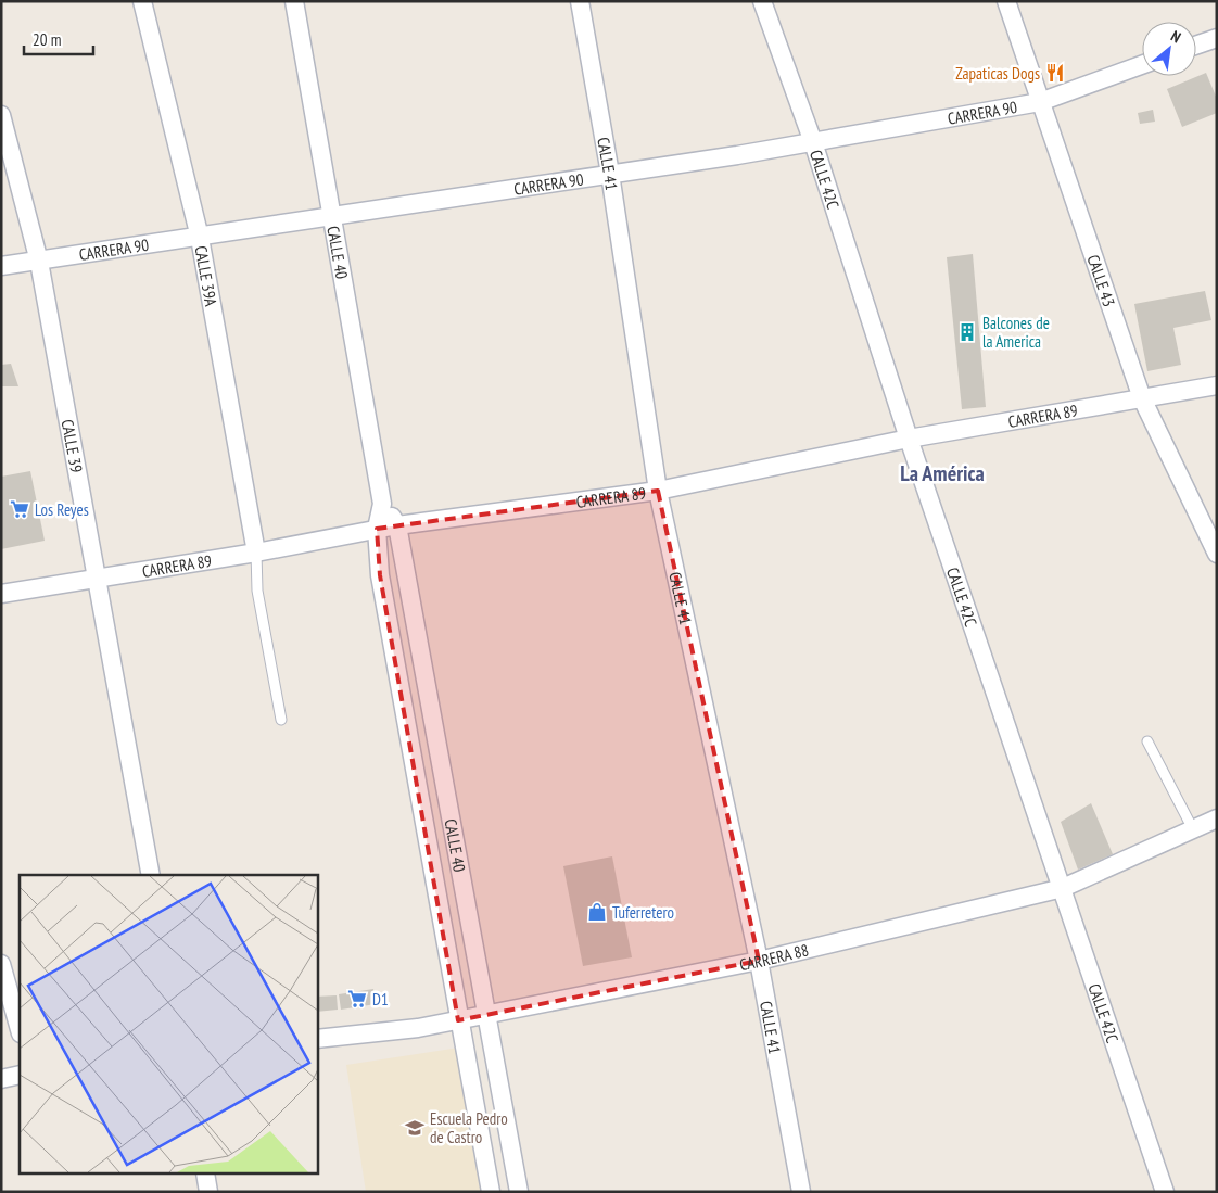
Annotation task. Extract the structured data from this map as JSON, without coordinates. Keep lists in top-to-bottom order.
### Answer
{
  "streets": {
    "street": [
      "CARRERA 90",
      "CALLE 41",
      "CALLE 42C",
      "CALLE 40",
      "CALLE 39A",
      "CALLE 43",
      "CARRERA 89",
      "CALLE 39",
      "CARRERA 88"
    ]
  },
  "crossings": [
    ["CARRERA 90", "CALLE 41"],
    ["CARRERA 90", "CALLE 42C"],
    ["CARRERA 90", "CALLE 40"],
    ["CARRERA 90", "CALLE 39A"],
    ["CARRERA 90", "CALLE 43"],
    ["CARRERA 90", "CALLE 39"],
    ["CALLE 41", "CARRERA 89"],
    ["CALLE 41", "CARRERA 88"],
    ["CALLE 42C", "CARRERA 89"],
    ["CALLE 42C", "CARRERA 88"],
    ["CALLE 40", "CARRERA 89"],
    ["CALLE 40", "CARRERA 88"],
    ["CALLE 39A", "CARRERA 89"],
    ["CALLE 43", "CARRERA 89"],
    ["CARRERA 89", "CALLE 39"]
  ],
  "districts": ["La América"],
  "places": {
    "restaurant": ["Zapaticas Dogs"],
    "building": ["Balcones de la America"],
    "supermarket": ["Los Reyes", "D1"],
    "shop": ["Tuferretero"],
    "school or university": ["Escuela Pedro de Castro"]
  },
  "scale_bar": "20 m",
  "north": "top right"
}
